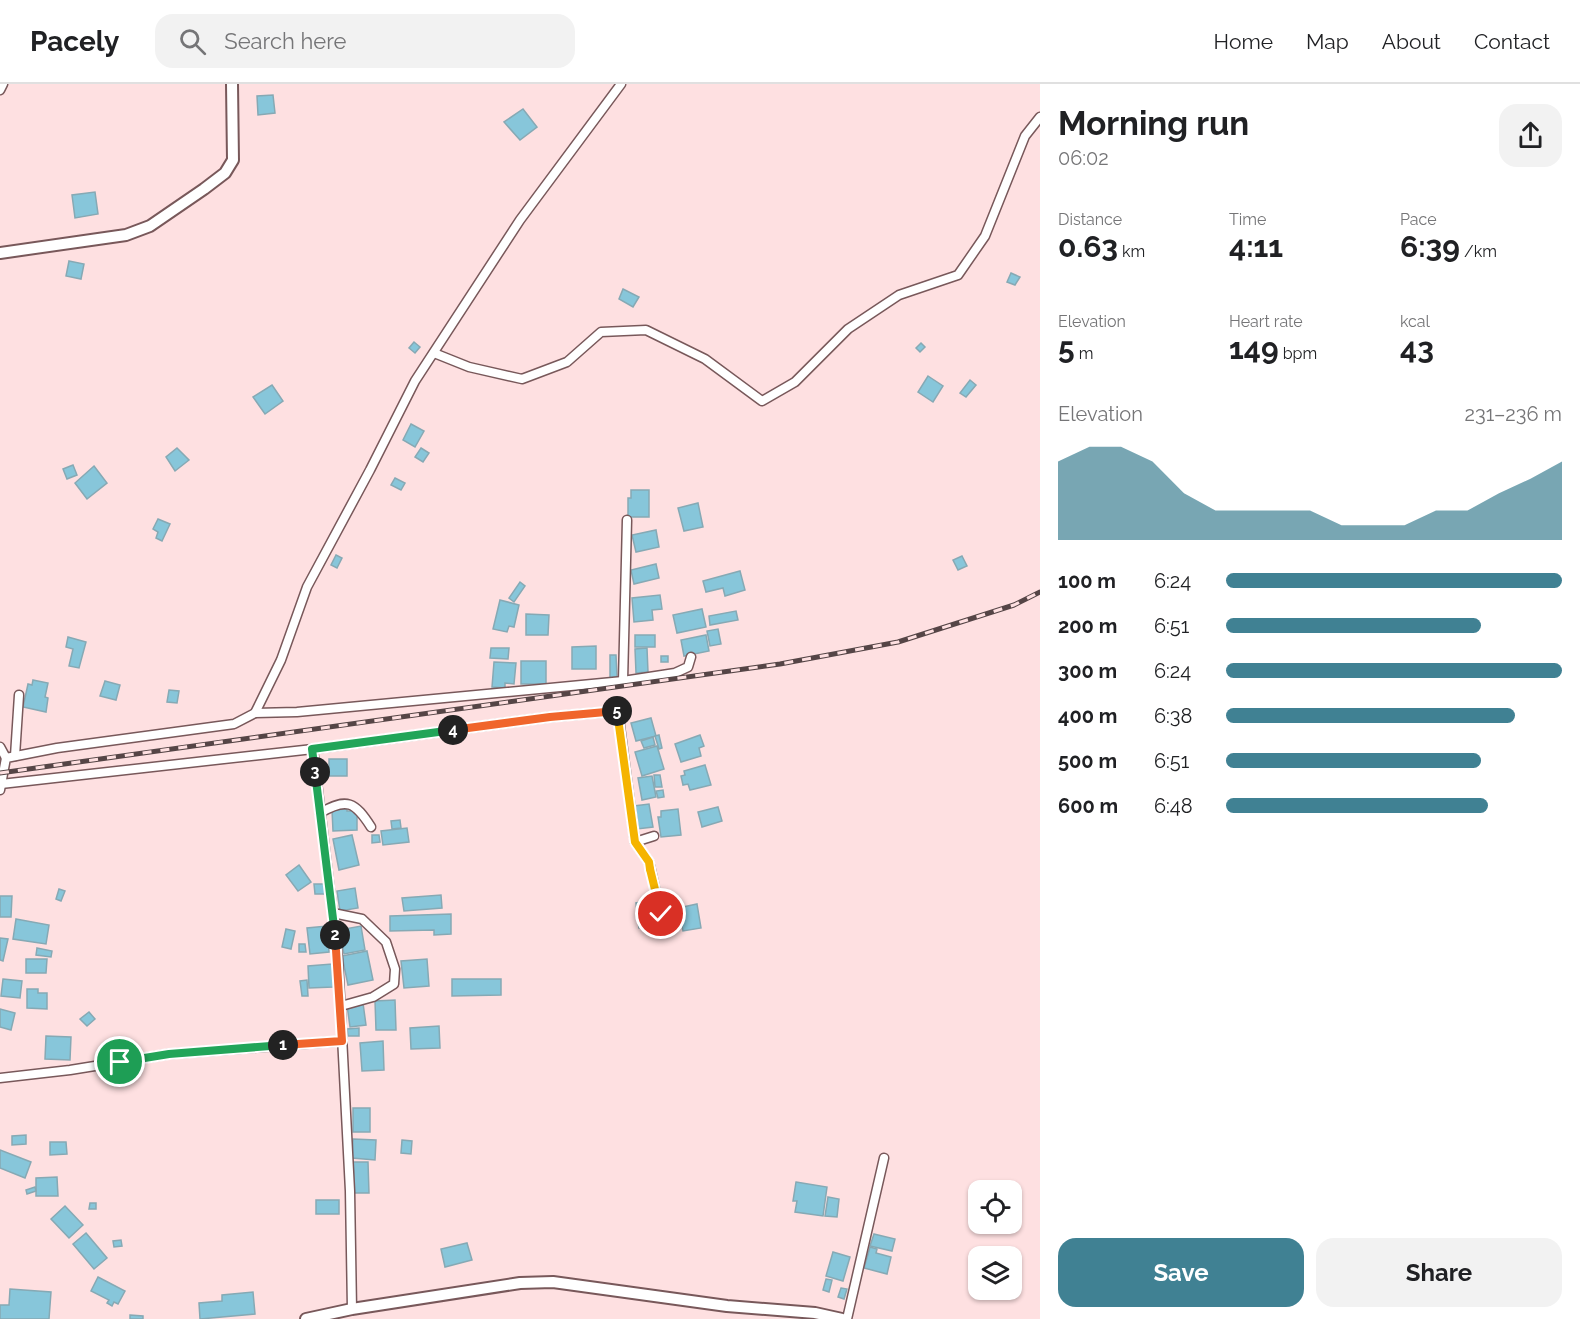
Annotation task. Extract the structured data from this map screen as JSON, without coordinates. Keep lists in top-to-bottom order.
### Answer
{
  "page": {
    "header": "Pacely",
    "search": "Search here",
    "nav": [
      "Home",
      "Map",
      "About",
      "Contact"
    ],
    "heading": ["Morning run", "06:02"],
    "stats": [
      ["Distance", "0.63 km"],
      ["Time", "4:11"],
      ["Pace", "6:39 /km"],
      ["Elevation", "5 m"],
      ["Heart rate", "149 bpm"],
      ["kcal", "43"]
    ],
    "chart": ["Elevation", "231–236 m"],
    "list": [
      {
        "name": "100 m",
        "note": "6:24"
      },
      {
        "name": "200 m",
        "note": "6:51"
      },
      {
        "name": "300 m",
        "note": "6:24"
      },
      {
        "name": "400 m",
        "note": "6:38"
      },
      {
        "name": "500 m",
        "note": "6:51"
      },
      {
        "name": "600 m",
        "note": "6:48"
      }
    ],
    "pins": [
      "5",
      "4",
      "3",
      "2",
      "1"
    ],
    "buttons": ["Save", "Share"]
  }
}
